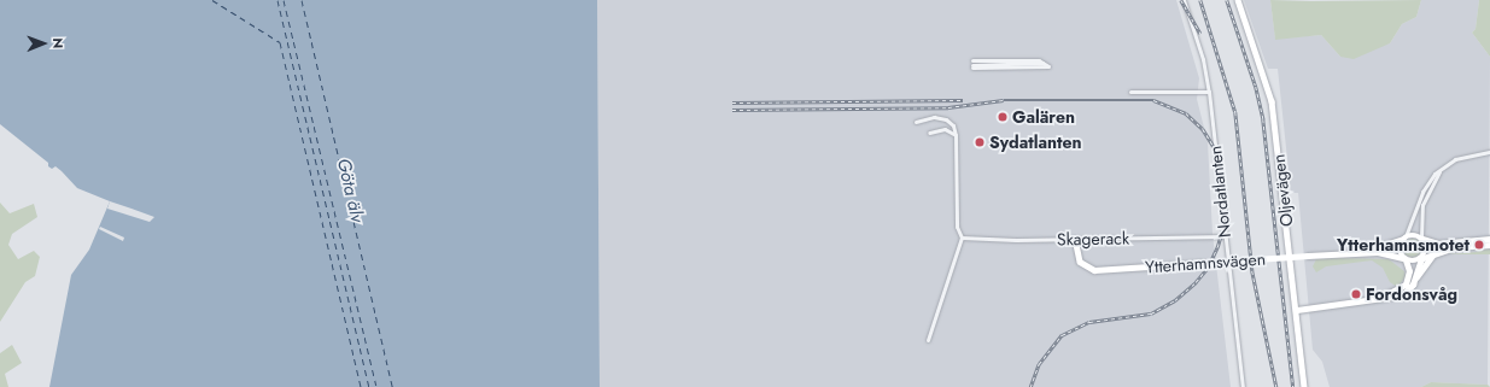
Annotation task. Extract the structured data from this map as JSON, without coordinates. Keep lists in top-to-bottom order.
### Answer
{
  "streets": {
    "street": [
      "Oljevägen",
      "Nordatlanten",
      "Skagerack",
      "Ytterhamnsvägen"
    ]
  },
  "crossings": [
    ["Nordatlanten", "Skagerack"],
    ["Skagerack", "Ytterhamnsvägen"]
  ],
  "water": ["Göta älv"],
  "places": [
    "Galären",
    "Sydatlanten",
    "Ytterhamnsmotet",
    "Fordonsvåg"
  ],
  "north": "right"
}
